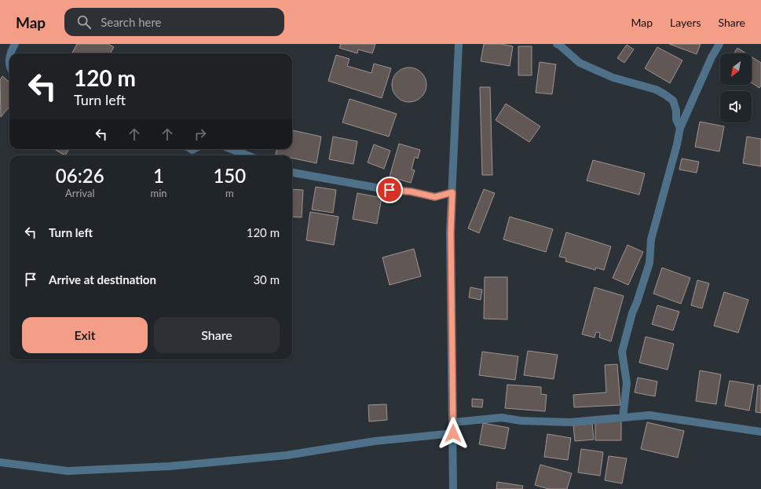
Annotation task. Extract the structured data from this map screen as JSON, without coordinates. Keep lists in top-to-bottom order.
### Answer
{
  "north": "bottom left",
  "page": {
    "header": "Map",
    "search": "Search here",
    "nav": ["Map", "Layers", "Share"],
    "turn": ["120 m", "Turn left"],
    "eta": [
      "06:26",
      "Arrival",
      "1",
      "min",
      "150",
      "m"
    ],
    "list": [
      {
        "name": "Turn left",
        "value": "120 m"
      },
      {
        "name": "Arrive at destination",
        "value": "30 m"
      }
    ],
    "buttons": ["Exit", "Share"]
  }
}
